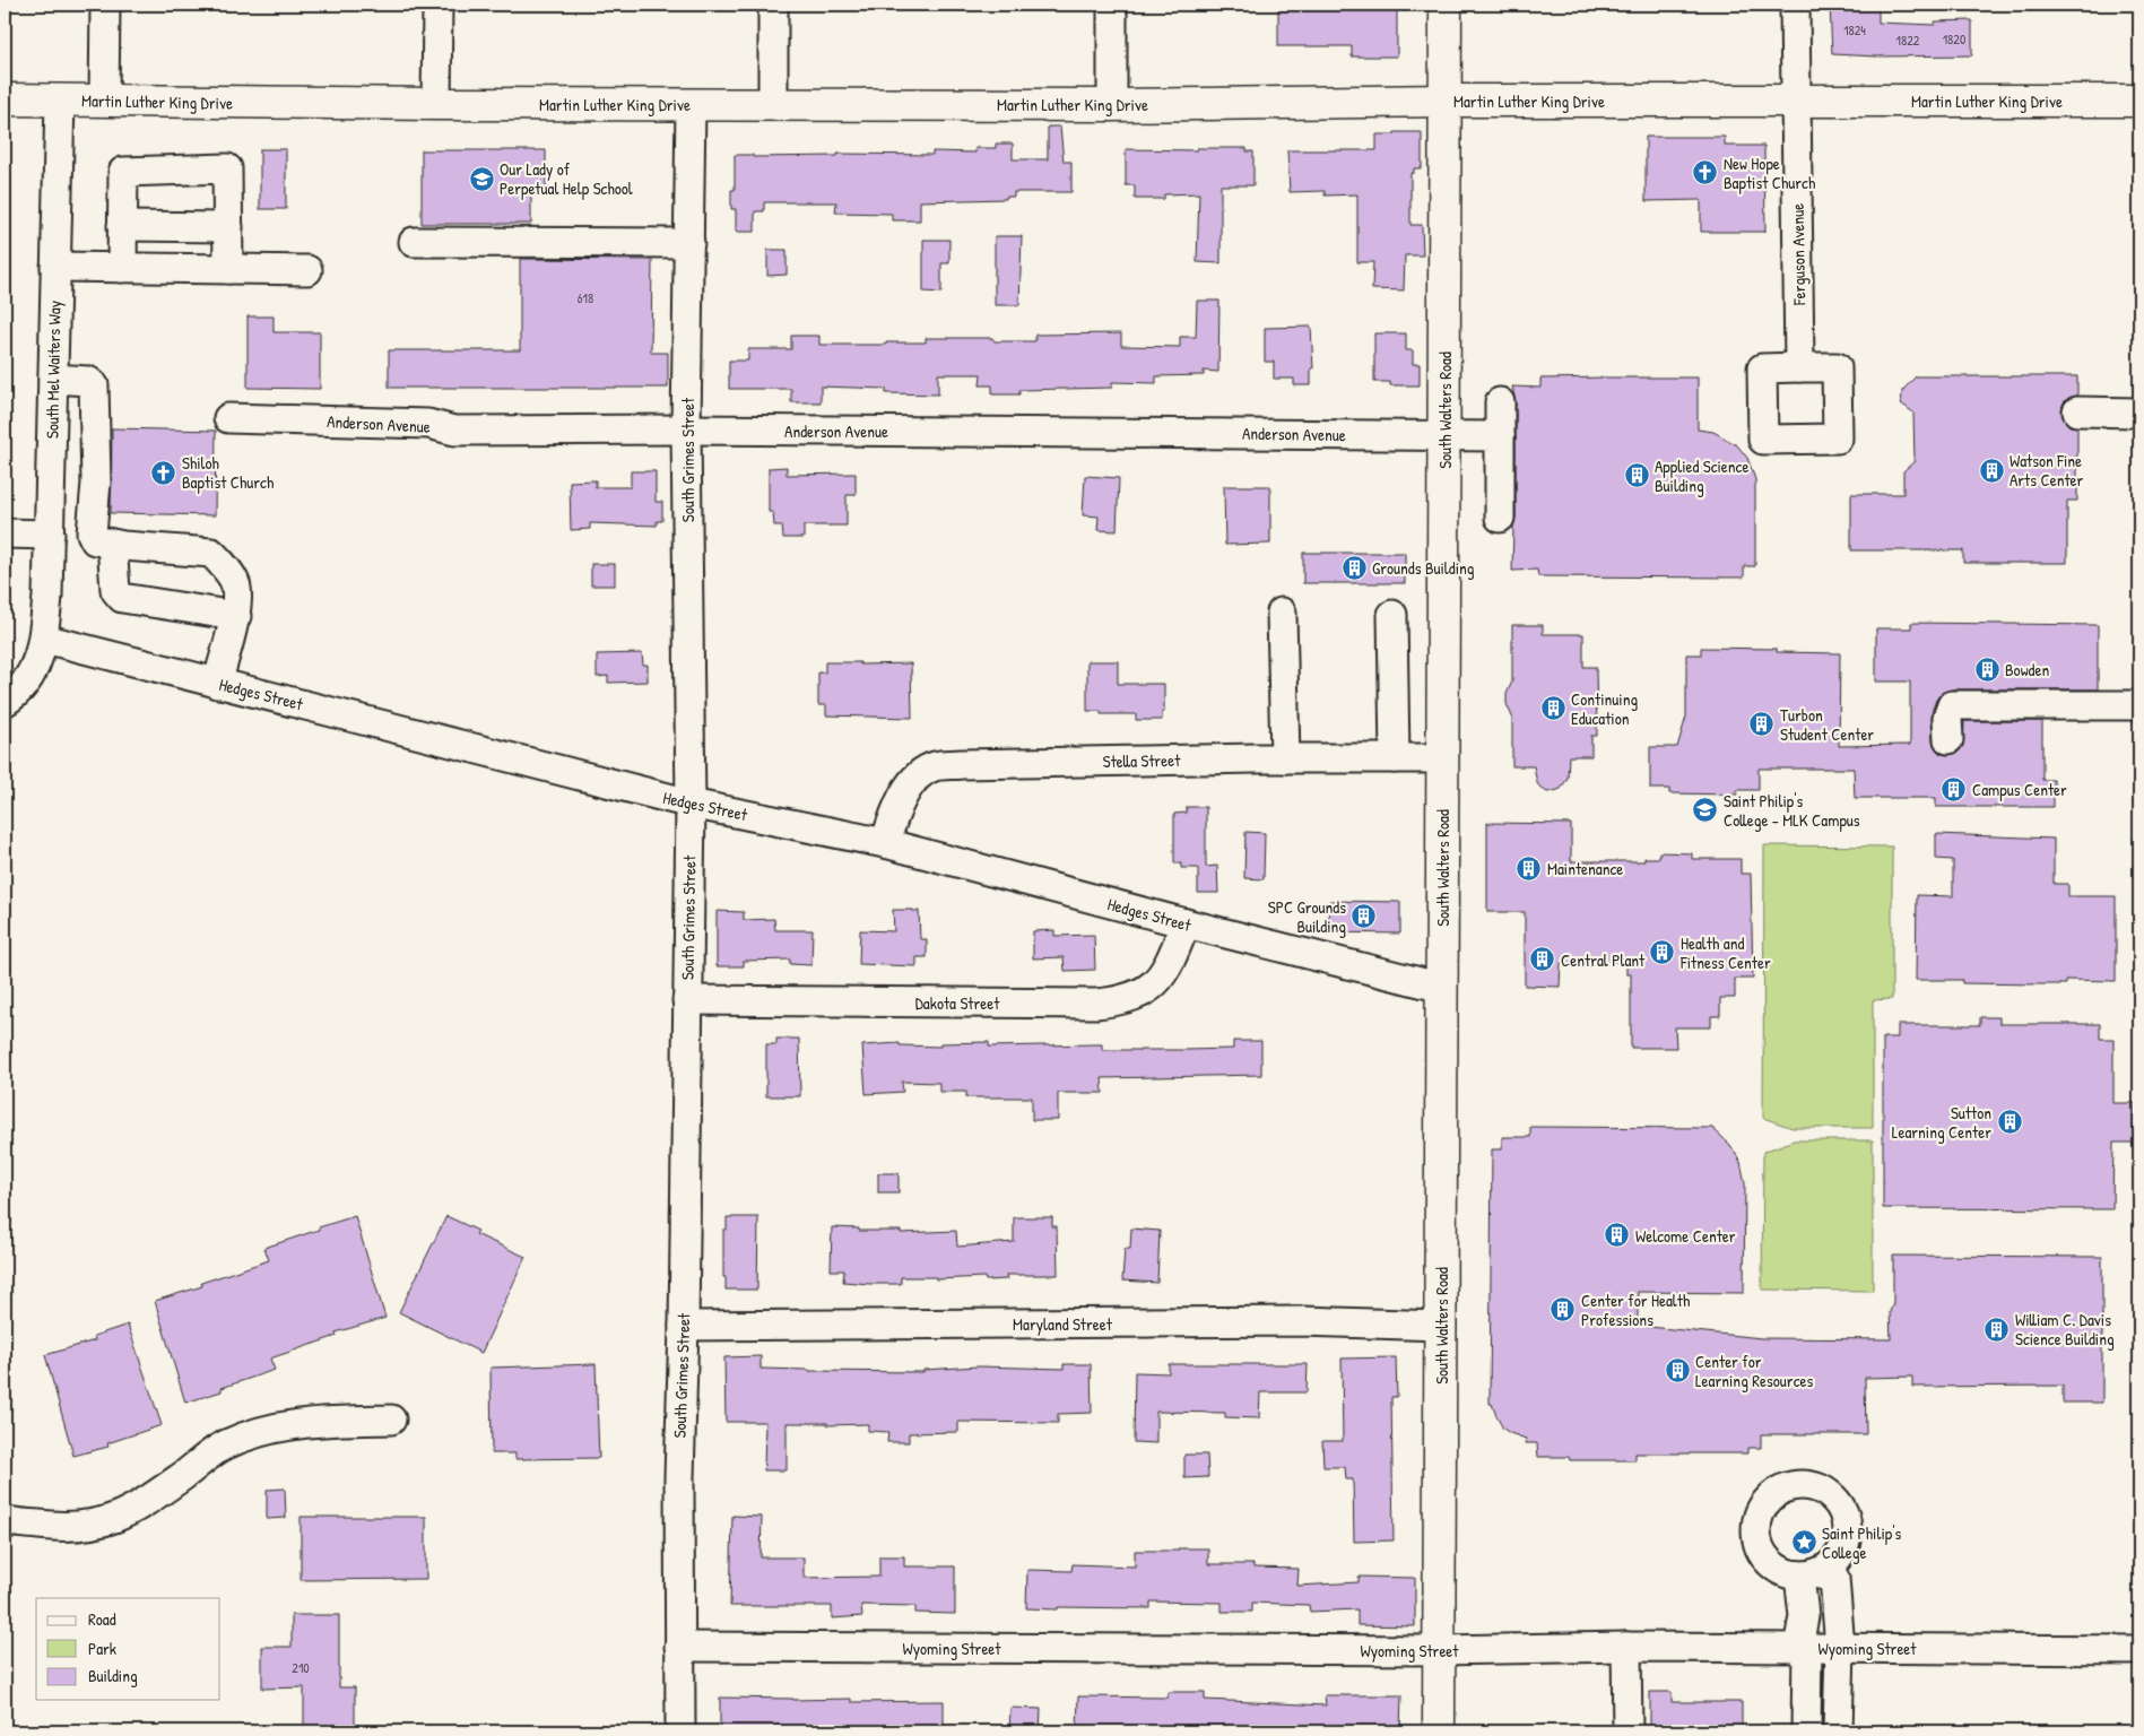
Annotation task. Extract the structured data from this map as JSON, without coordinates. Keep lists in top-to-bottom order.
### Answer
{
  "streets": {
    "main road": ["Martin Luther King Drive", "South Walters Road"],
    "street": [
      "Ferguson Avenue",
      "South Mel Waiters Way",
      "Anderson Avenue",
      "South Grimes Street",
      "Hedges Street",
      "Stella Street",
      "Dakota Street",
      "Maryland Street",
      "Wyoming Street"
    ]
  },
  "crossings": [
    ["Martin Luther King Drive", "Ferguson Avenue"],
    ["Martin Luther King Drive", "South Mel Waiters Way"],
    ["Martin Luther King Drive", "South Walters Road"],
    ["Martin Luther King Drive", "South Grimes Street"],
    ["South Mel Waiters Way", "Hedges Street"],
    ["South Walters Road", "Anderson Avenue"],
    ["South Walters Road", "Hedges Street"],
    ["South Walters Road", "Stella Street"],
    ["South Walters Road", "Maryland Street"],
    ["South Walters Road", "Wyoming Street"],
    ["Anderson Avenue", "South Grimes Street"],
    ["South Grimes Street", "Hedges Street"],
    ["South Grimes Street", "Dakota Street"],
    ["South Grimes Street", "Maryland Street"],
    ["South Grimes Street", "Wyoming Street"],
    ["Hedges Street", "Stella Street"],
    ["Hedges Street", "Dakota Street"]
  ],
  "places": {
    "church": ["New Hope Baptist Church", "Shiloh Baptist Church"],
    "school or university": ["Our Lady of Perpetual Help School", "Saint Philip's College - MLK Campus"],
    "building": [
      "Watson Fine Arts Center",
      "Applied Science Building",
      "Grounds Building",
      "Bowden",
      "Continuing Education",
      "Turbon Student Center",
      "Campus Center",
      "Maintenance",
      "SPC Grounds Building",
      "Health and Fitness Center",
      "Central Plant",
      "Sutton Learning Center",
      "Welcome Center",
      "Center for Health Professions",
      "William C. Davis Science Building",
      "Center for Learning Resources"
    ],
    "place": ["Saint Philip's College"]
  },
  "house_numbers": [
    "1824",
    "1820",
    "1822",
    "618",
    "210"
  ],
  "legend": ["Road", "Park", "Building"]
}
